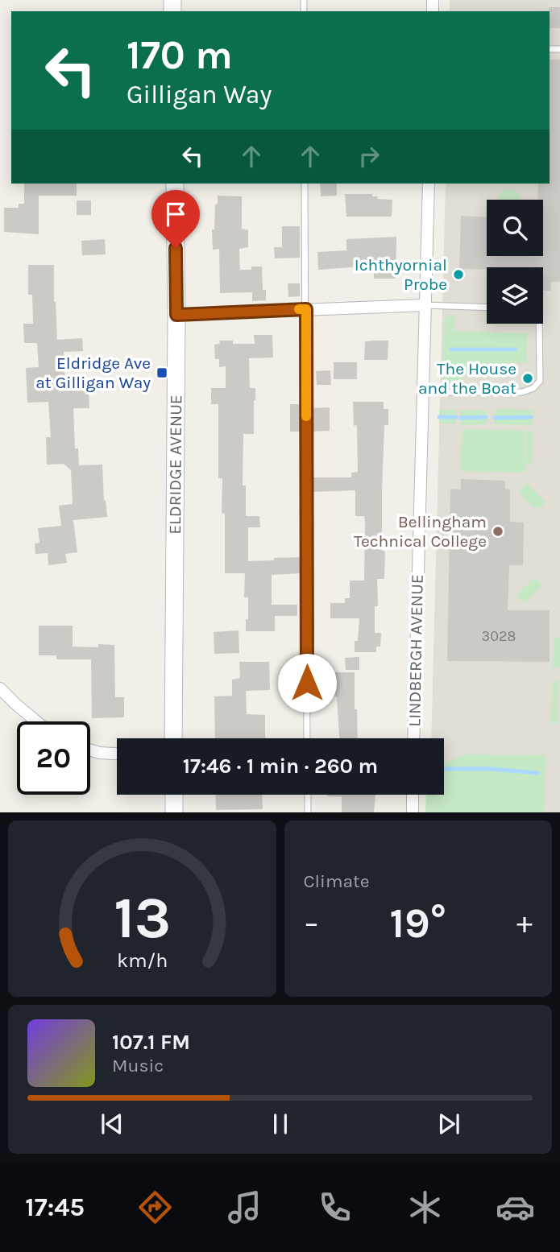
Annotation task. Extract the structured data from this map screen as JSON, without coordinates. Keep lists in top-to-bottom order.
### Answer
{
  "streets": {
    "main road": ["ELDRIDGE AVENUE"],
    "street": ["LINDBERGH AVENUE"]
  },
  "places": {
    "other": ["Ichthyornial Probe", "The House and the Boat", "Bellingham Technical College"],
    "transit": ["Eldridge Ave at Gilligan Way"]
  },
  "house_numbers": ["3028"],
  "page": {
    "turn": ["170 m", "Gilligan Way"],
    "limit": "20",
    "trip": "17:46 · 1 min · 260 m",
    "tile": "Climate",
    "heat": ["−", "19°", "+"],
    "song": ["107.1 FM", "Music"],
    "tabs": "17:45",
    "gauge": ["13", "km/h"]
  }
}
